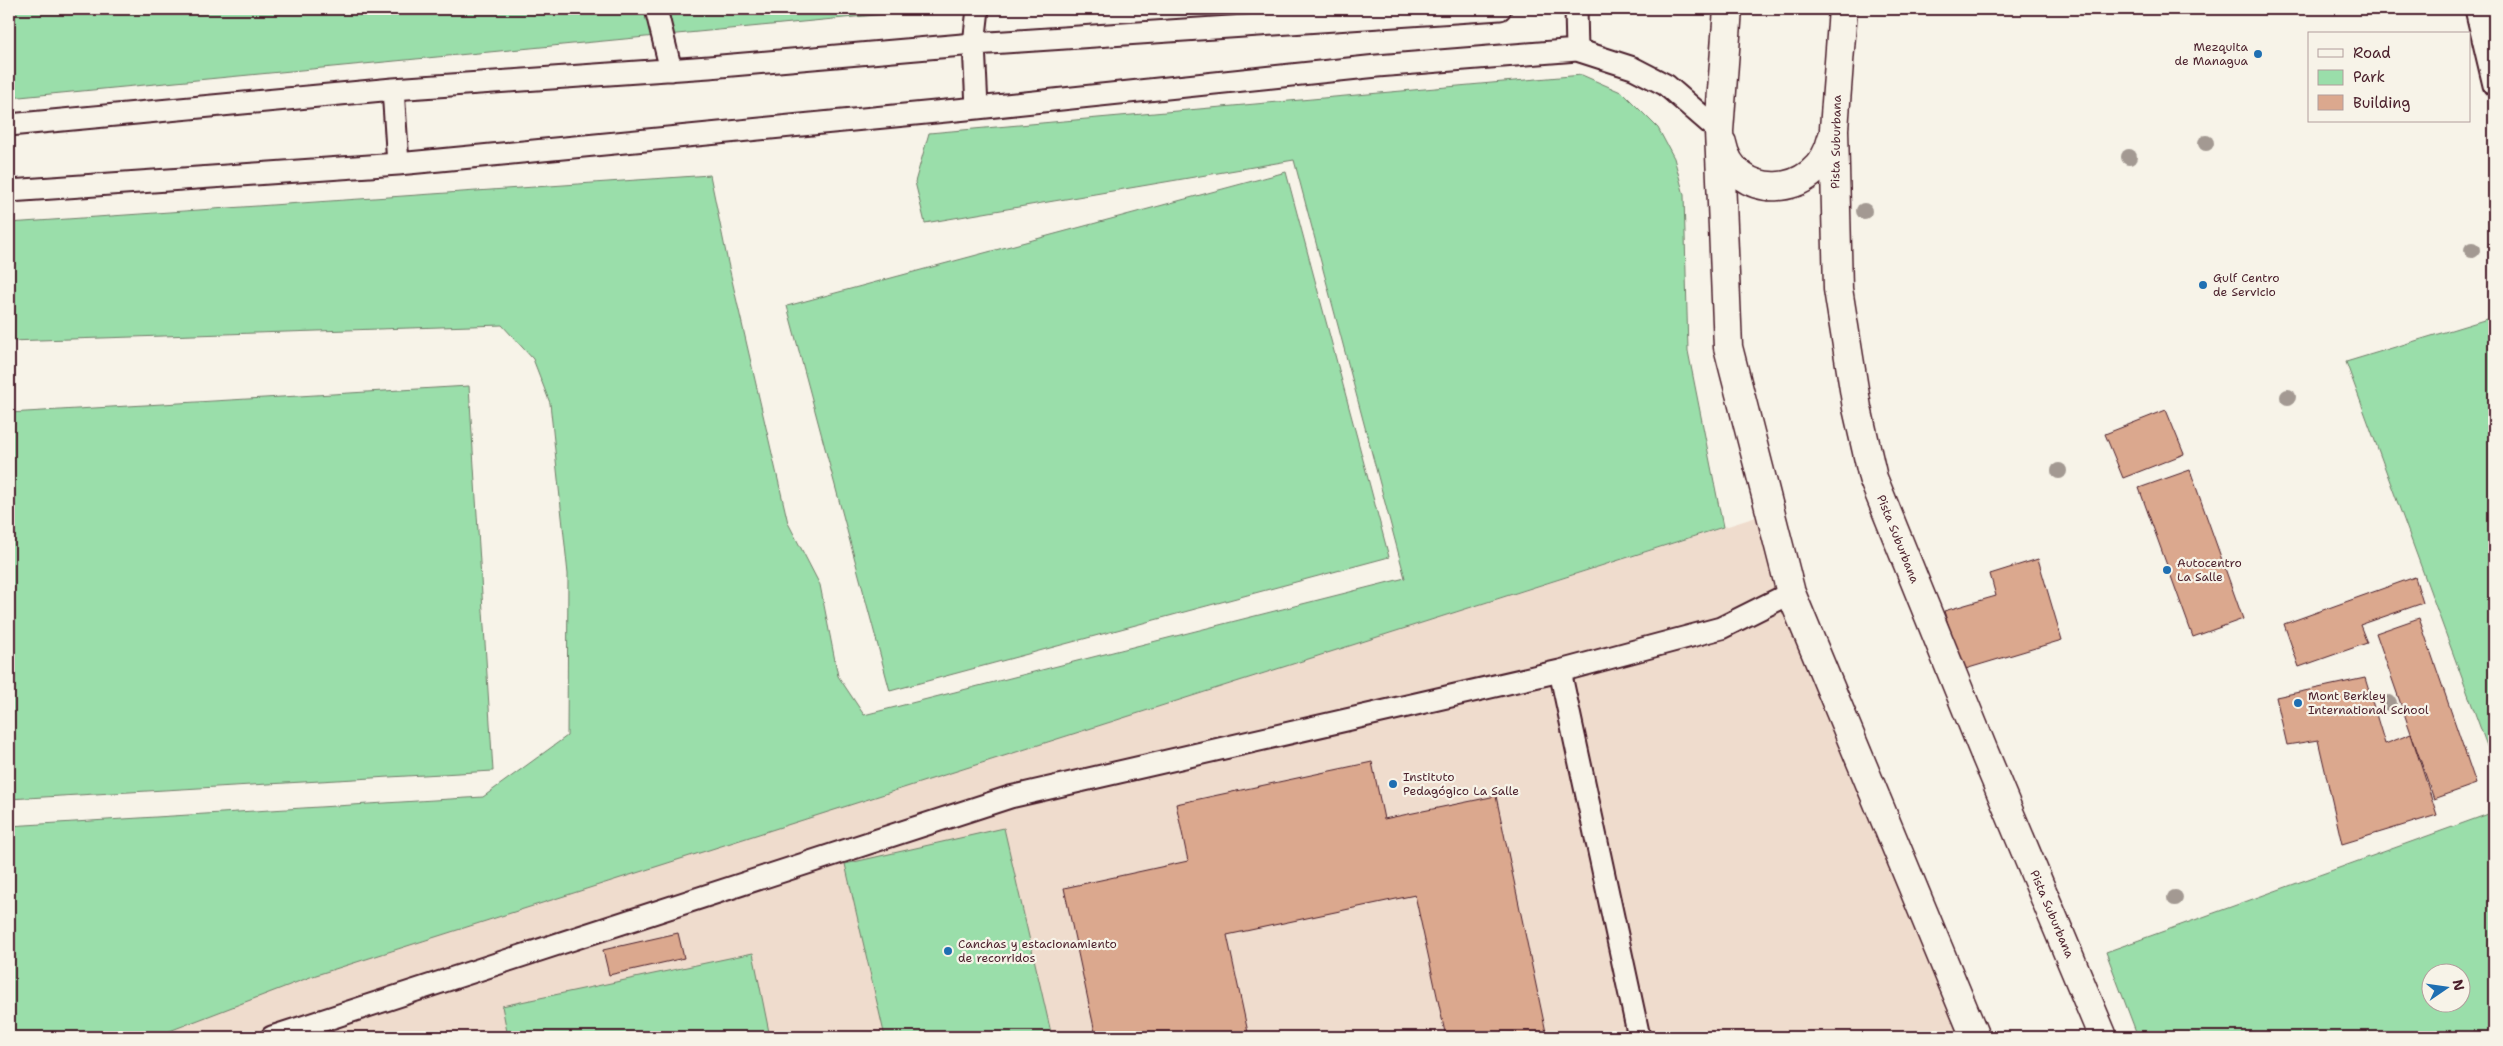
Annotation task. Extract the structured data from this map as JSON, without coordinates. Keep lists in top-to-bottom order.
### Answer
{
  "streets": {
    "main road": ["Pista Suburbana"]
  },
  "places": [
    "Mezquita de Managua",
    "Gulf Centro de Servicio",
    "Autocentro La Salle",
    "Mont Berkley International School",
    "Instituto Pedagógico La Salle",
    "Canchas y estacionamiento de recorridos"
  ],
  "legend": ["Road", "Park", "Building"],
  "north": "right"
}
